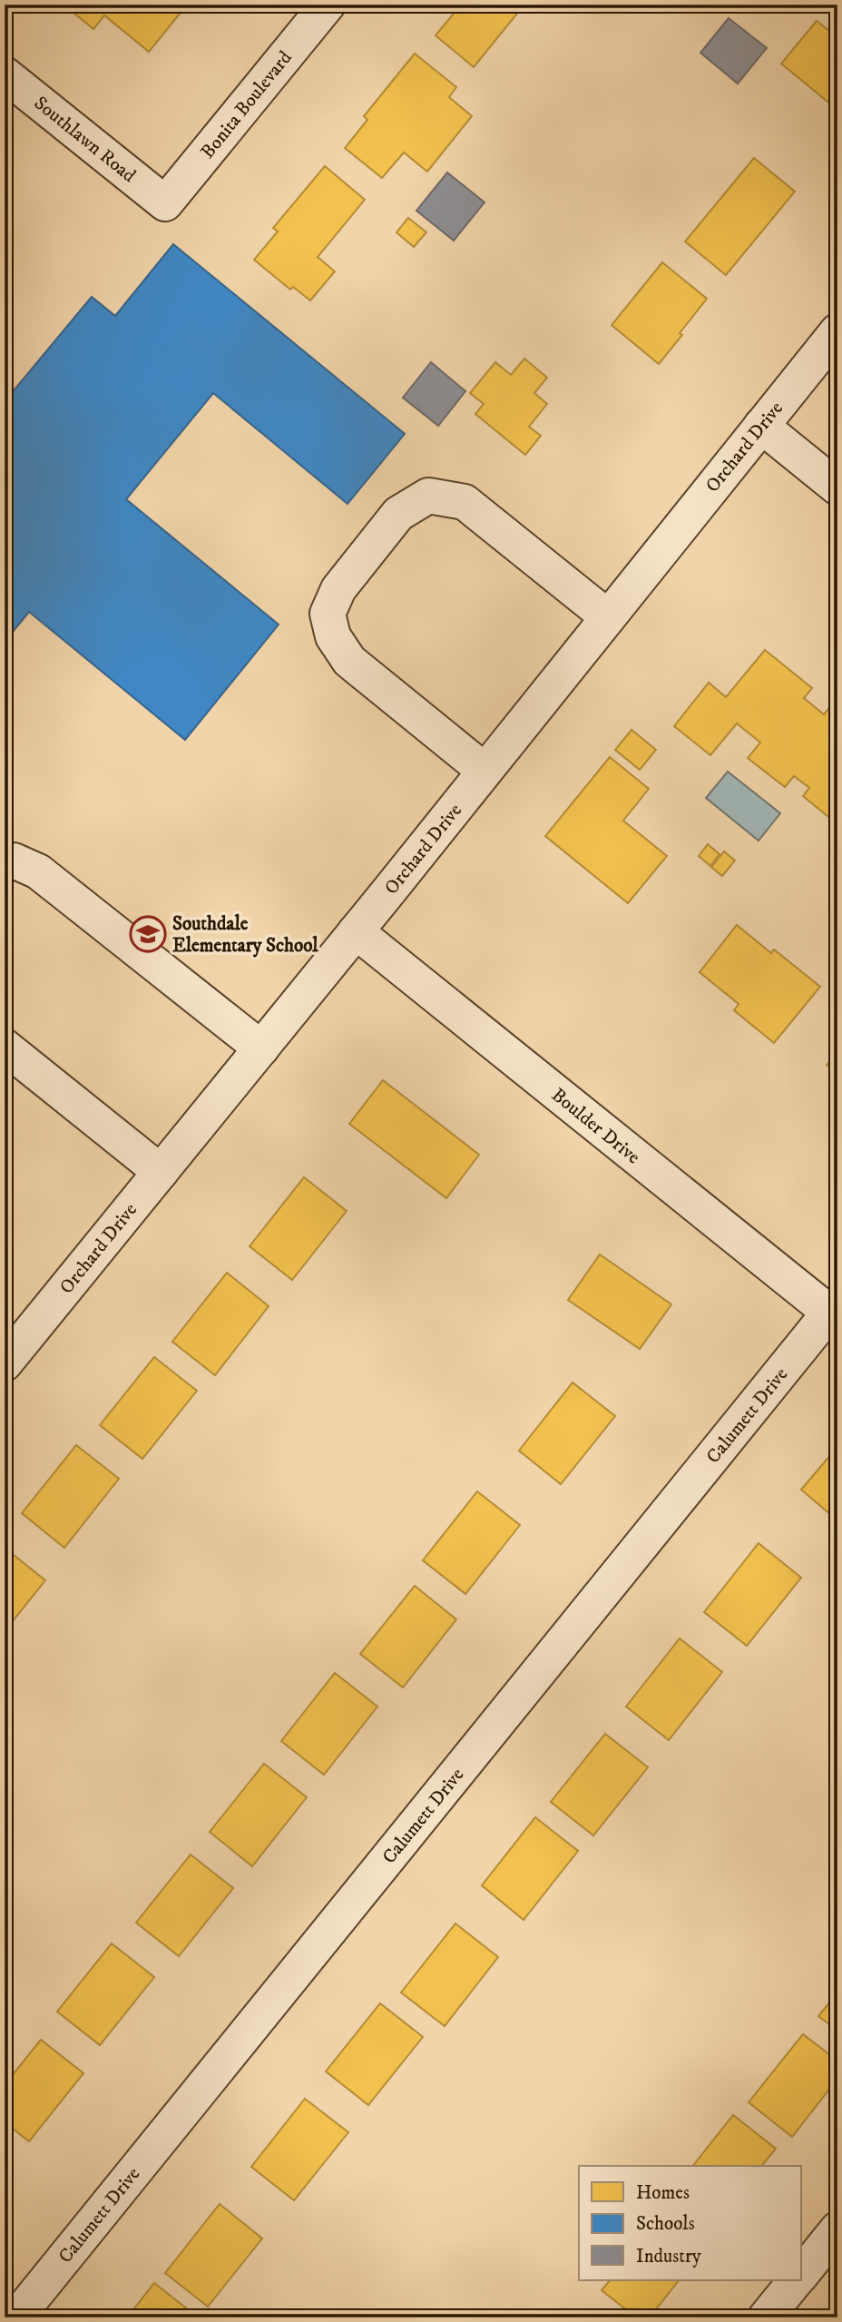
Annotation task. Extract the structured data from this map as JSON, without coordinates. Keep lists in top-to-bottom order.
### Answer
{
  "streets": {
    "street": [
      "Bonita Boulevard",
      "Southlawn Road",
      "Orchard Drive",
      "Boulder Drive",
      "Calumett Drive"
    ]
  },
  "crossings": [
    ["Bonita Boulevard", "Southlawn Road"],
    ["Orchard Drive", "Boulder Drive"],
    ["Boulder Drive", "Calumett Drive"]
  ],
  "places": {
    "school or university": ["Southdale Elementary School"]
  },
  "legend": ["Homes", "Schools", "Industry"]
}
